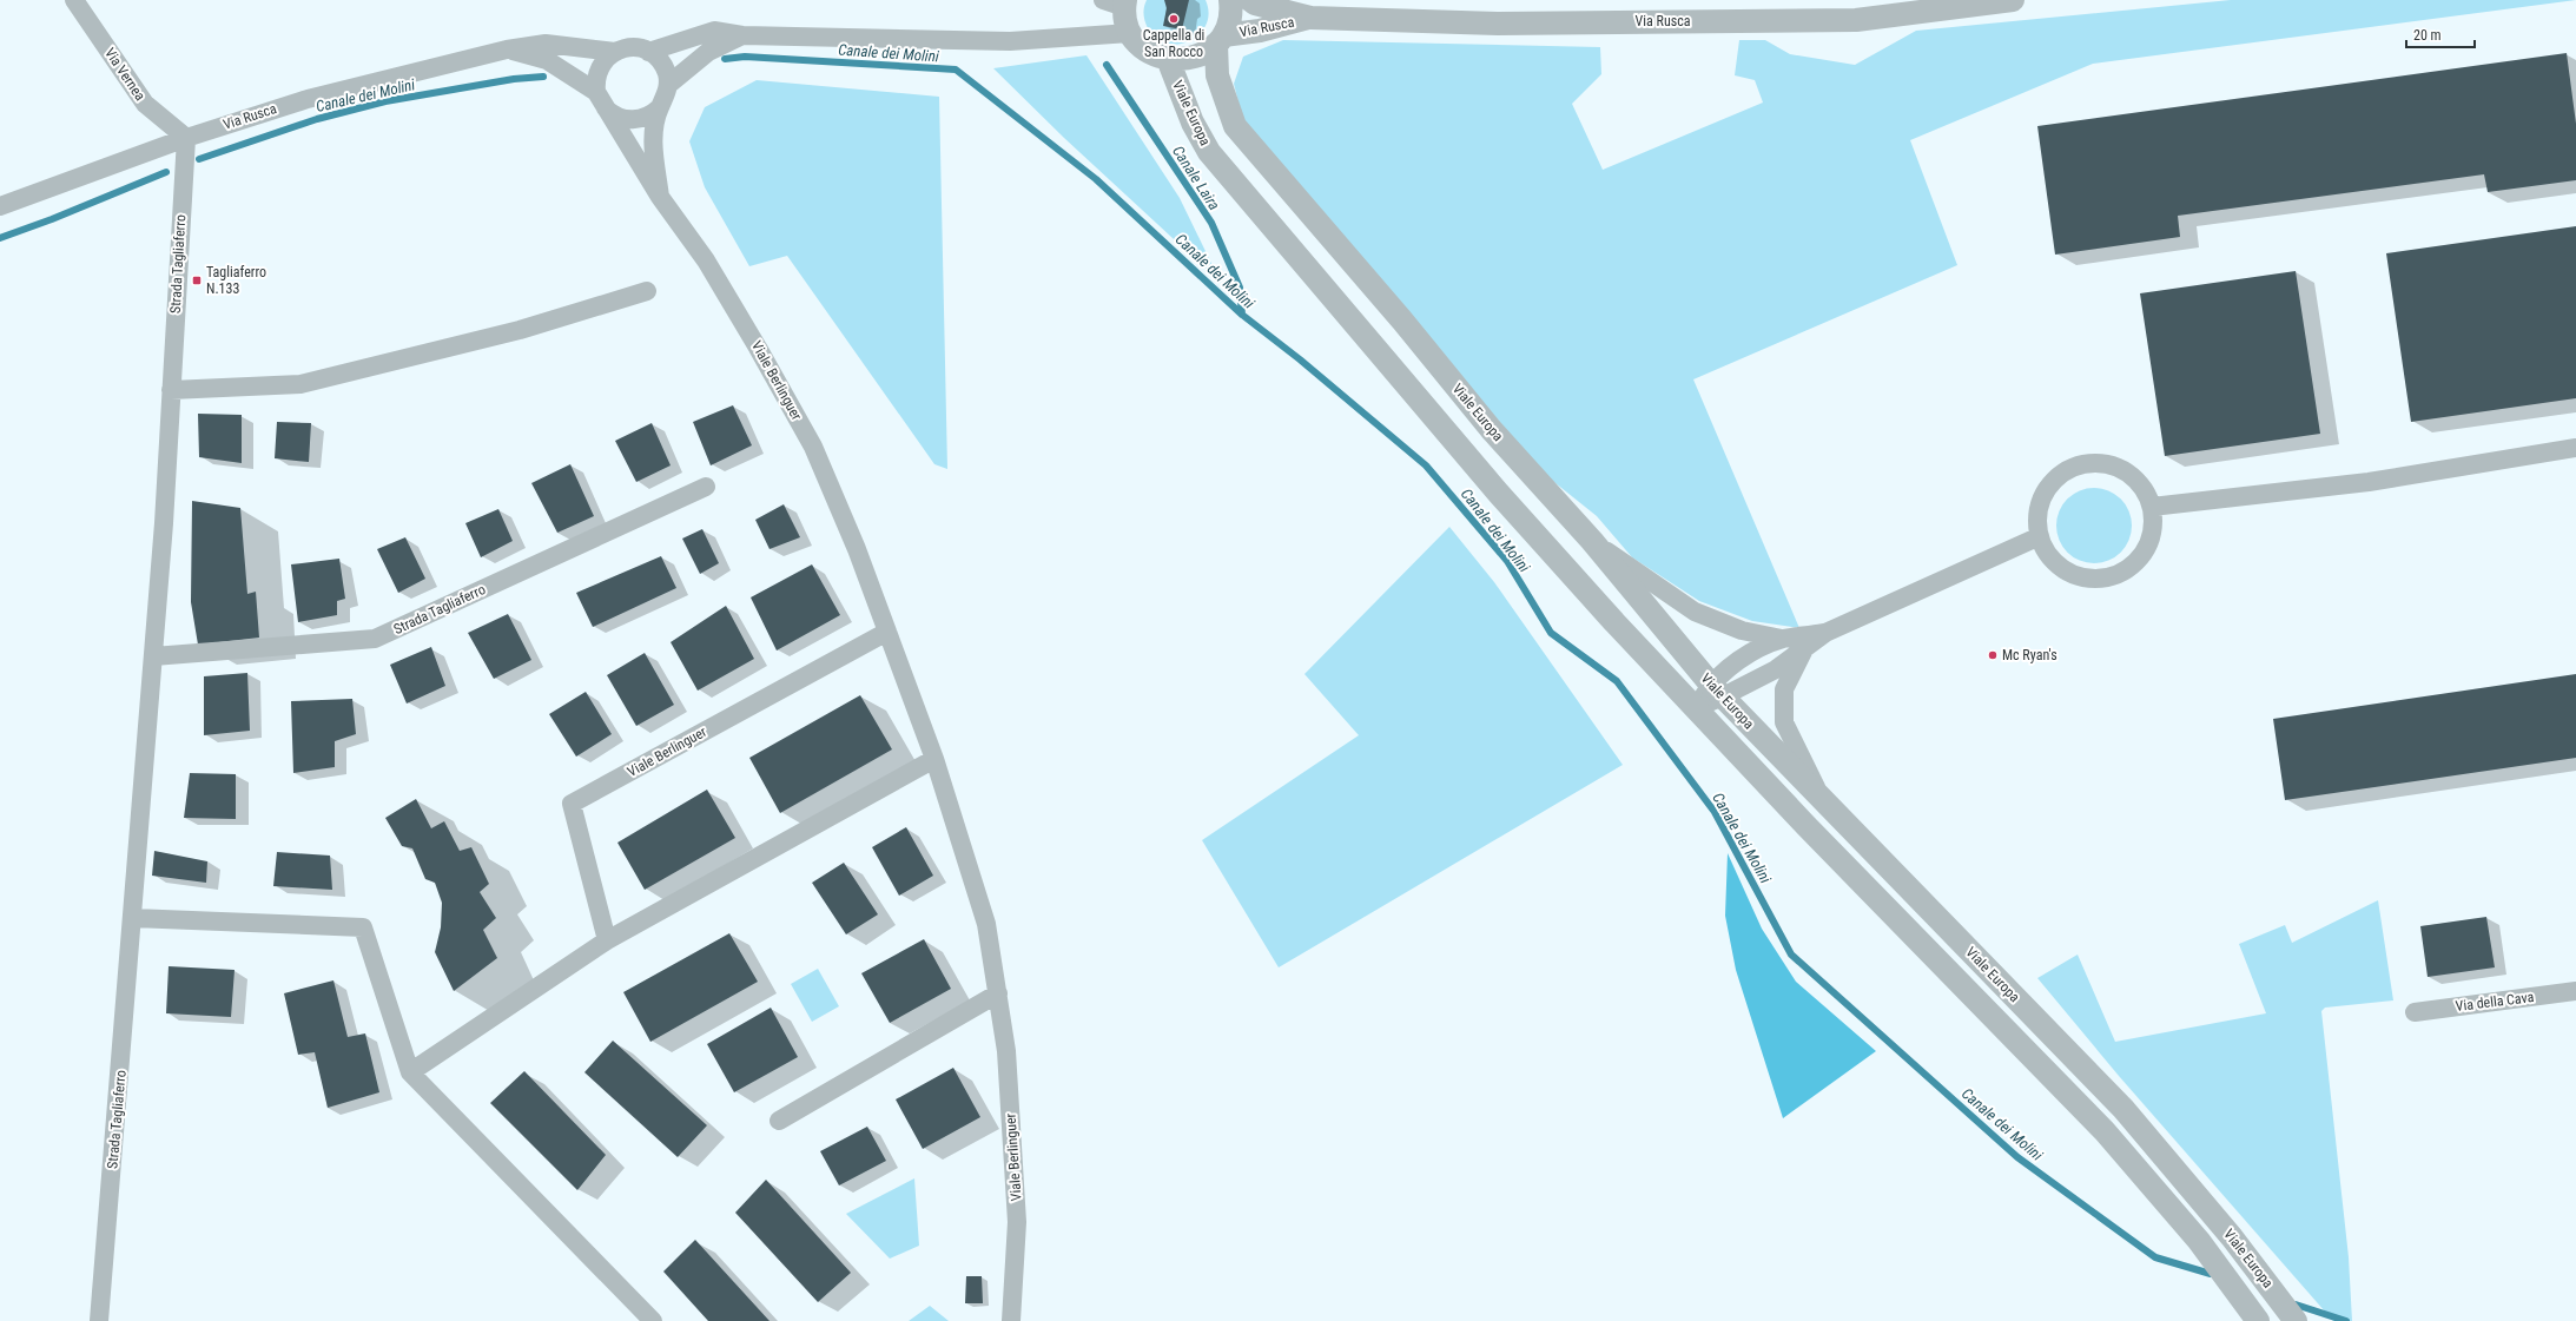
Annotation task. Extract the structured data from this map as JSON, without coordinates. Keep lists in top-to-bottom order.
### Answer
{
  "streets": {
    "street": [
      "Via Rusca",
      "Via Vernea",
      "Viale Europa",
      "Strada Tagliaferro",
      "Viale Berlinguer",
      "Via della Cava"
    ]
  },
  "crossings": [
    ["Via Rusca", "Via Vernea"],
    ["Via Rusca", "Viale Europa"],
    ["Via Rusca", "Strada Tagliaferro"],
    ["Via Rusca", "Viale Berlinguer"],
    ["Via Vernea", "Strada Tagliaferro"]
  ],
  "water": ["Canale dei Molini", "Canale Laira"],
  "places": {
    "other": ["Cappella di San Rocco", "Mc Ryan's"],
    "transit": ["Tagliaferro N.133"]
  },
  "scale_bar": "20 m"
}
